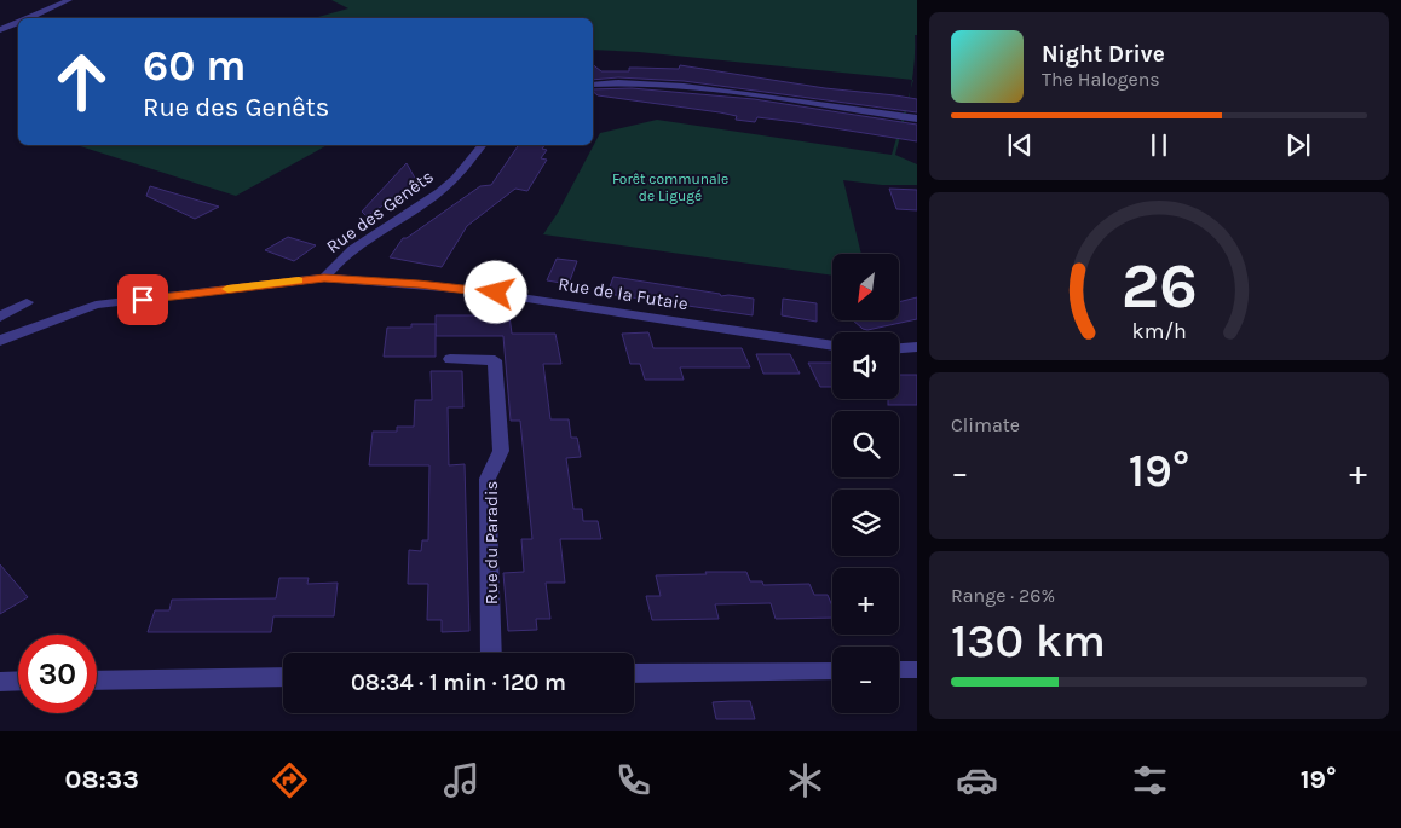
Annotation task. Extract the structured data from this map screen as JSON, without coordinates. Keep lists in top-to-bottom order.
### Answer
{
  "streets": {
    "street": ["Rue des Genêts", "Rue de la Futaie", "Rue du Paradis"]
  },
  "crossings": [
    ["Rue des Genêts", "Rue de la Futaie"]
  ],
  "parks": ["Forêt communale de Ligugé"],
  "north": "bottom left",
  "page": {
    "turn": ["60 m", "Rue des Genêts"],
    "song": ["Night Drive", "The Halogens"],
    "map_buttons": ["+", "−"],
    "tile": [
      "Climate",
      ["Range · 26%", "130 km"]
    ],
    "heat": ["−", "19°", "+"],
    "limit": "30",
    "trip": "08:34 · 1 min · 120 m",
    "tabs": ["08:33", "19°"],
    "gauge": ["26", "km/h"]
  }
}
